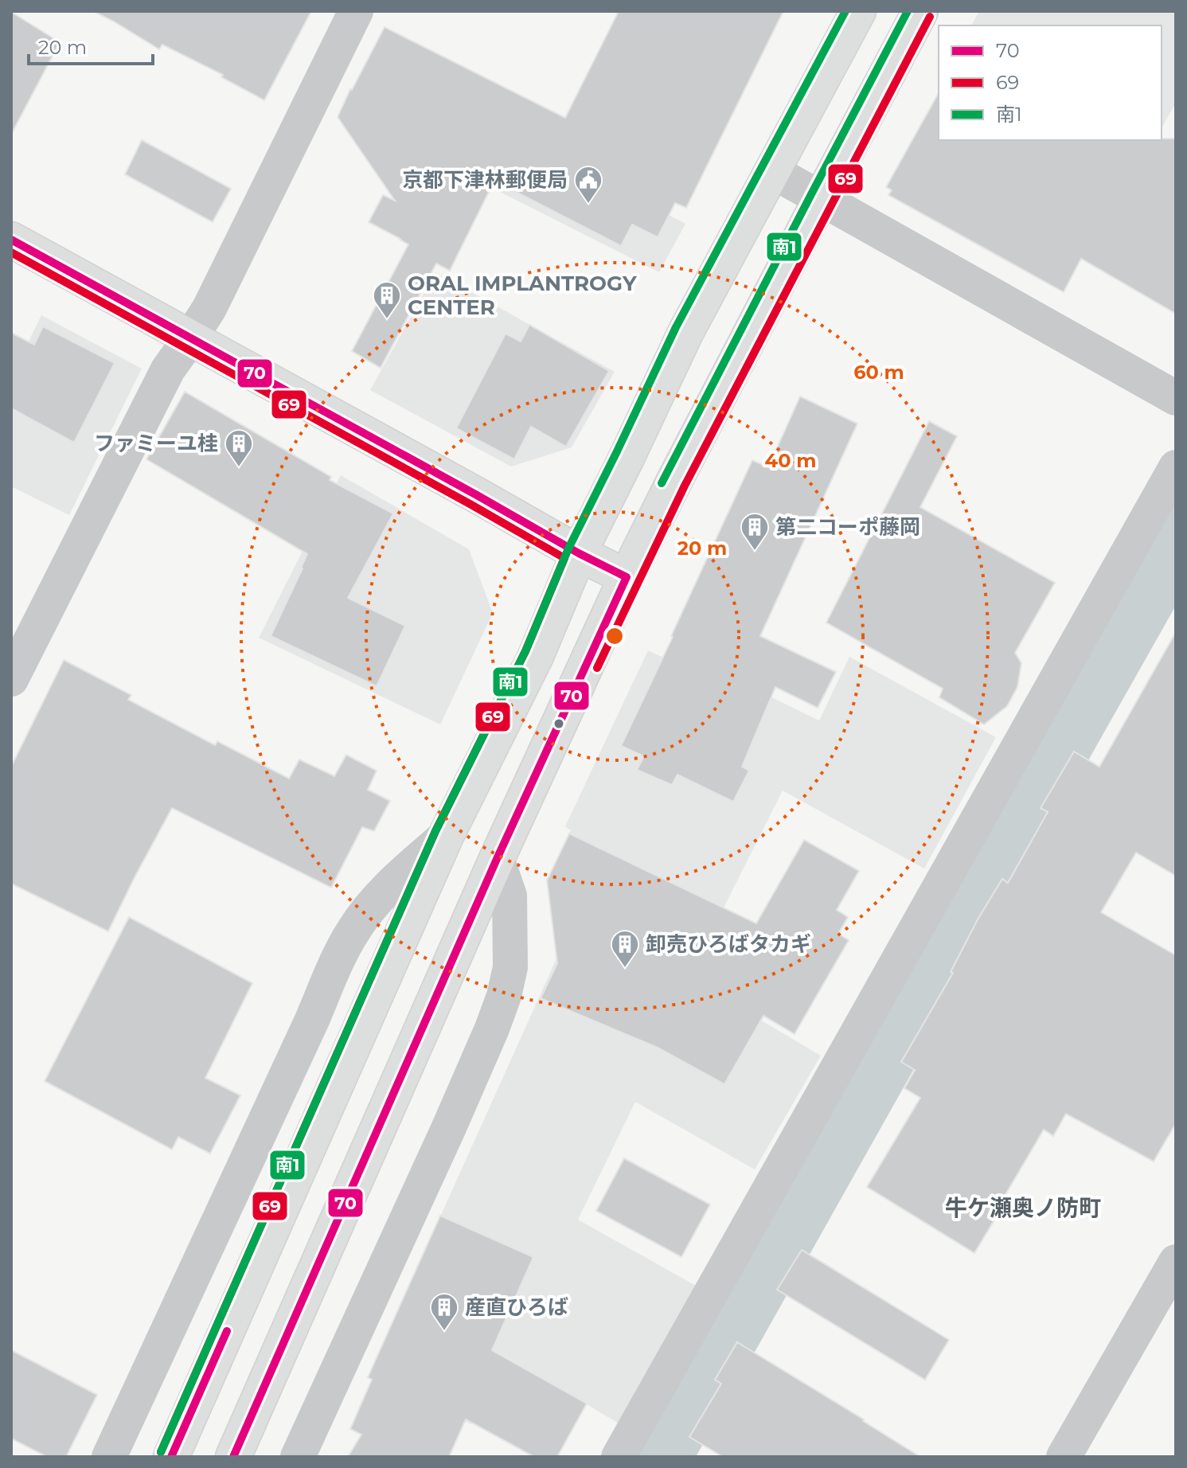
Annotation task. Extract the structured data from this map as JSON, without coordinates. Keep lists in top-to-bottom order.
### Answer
{
  "districts": ["牛ケ瀬奥ノ防町"],
  "places": {
    "public building": ["京都下津林郵便局"],
    "building": [
      "ORAL IMPLANTROGY CENTER",
      "ファミーユ桂",
      "第二コーポ藤岡",
      "卸売ひろばタカギ",
      "産直ひろば"
    ]
  },
  "lines": ["transit line 南1", "transit line 69", "transit line 70"],
  "legend": ["70", "69", "南1"],
  "scale_bar": "20 m",
  "rings": ["60 m", "40 m", "20 m"]
}
